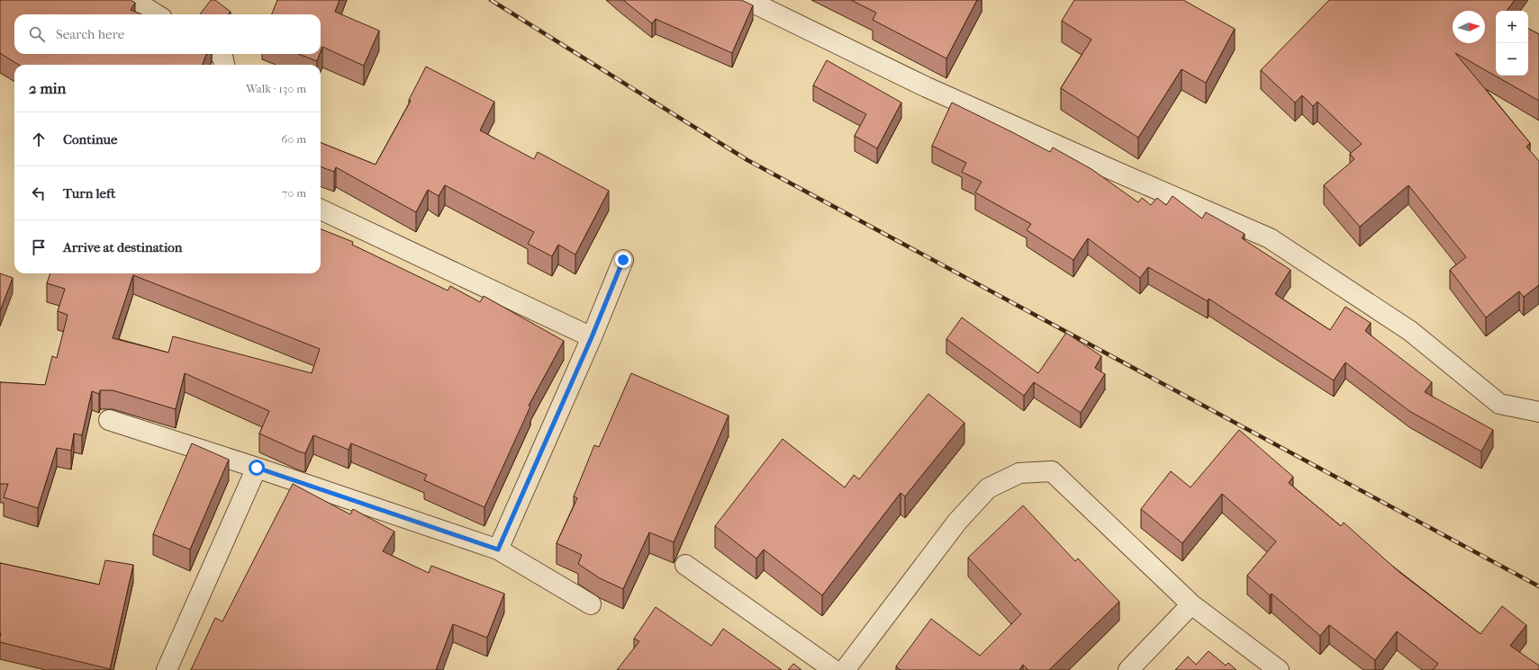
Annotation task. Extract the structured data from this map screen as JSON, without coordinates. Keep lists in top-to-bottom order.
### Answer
{
  "north": "right",
  "page": {
    "map_buttons": ["+", "−"],
    "search": "Search here",
    "heading": ["2 min", "Walk · 130 m"],
    "list": [
      ["Continue", "60 m"],
      ["Turn left", "70 m"],
      "Arrive at destination"
    ]
  }
}
